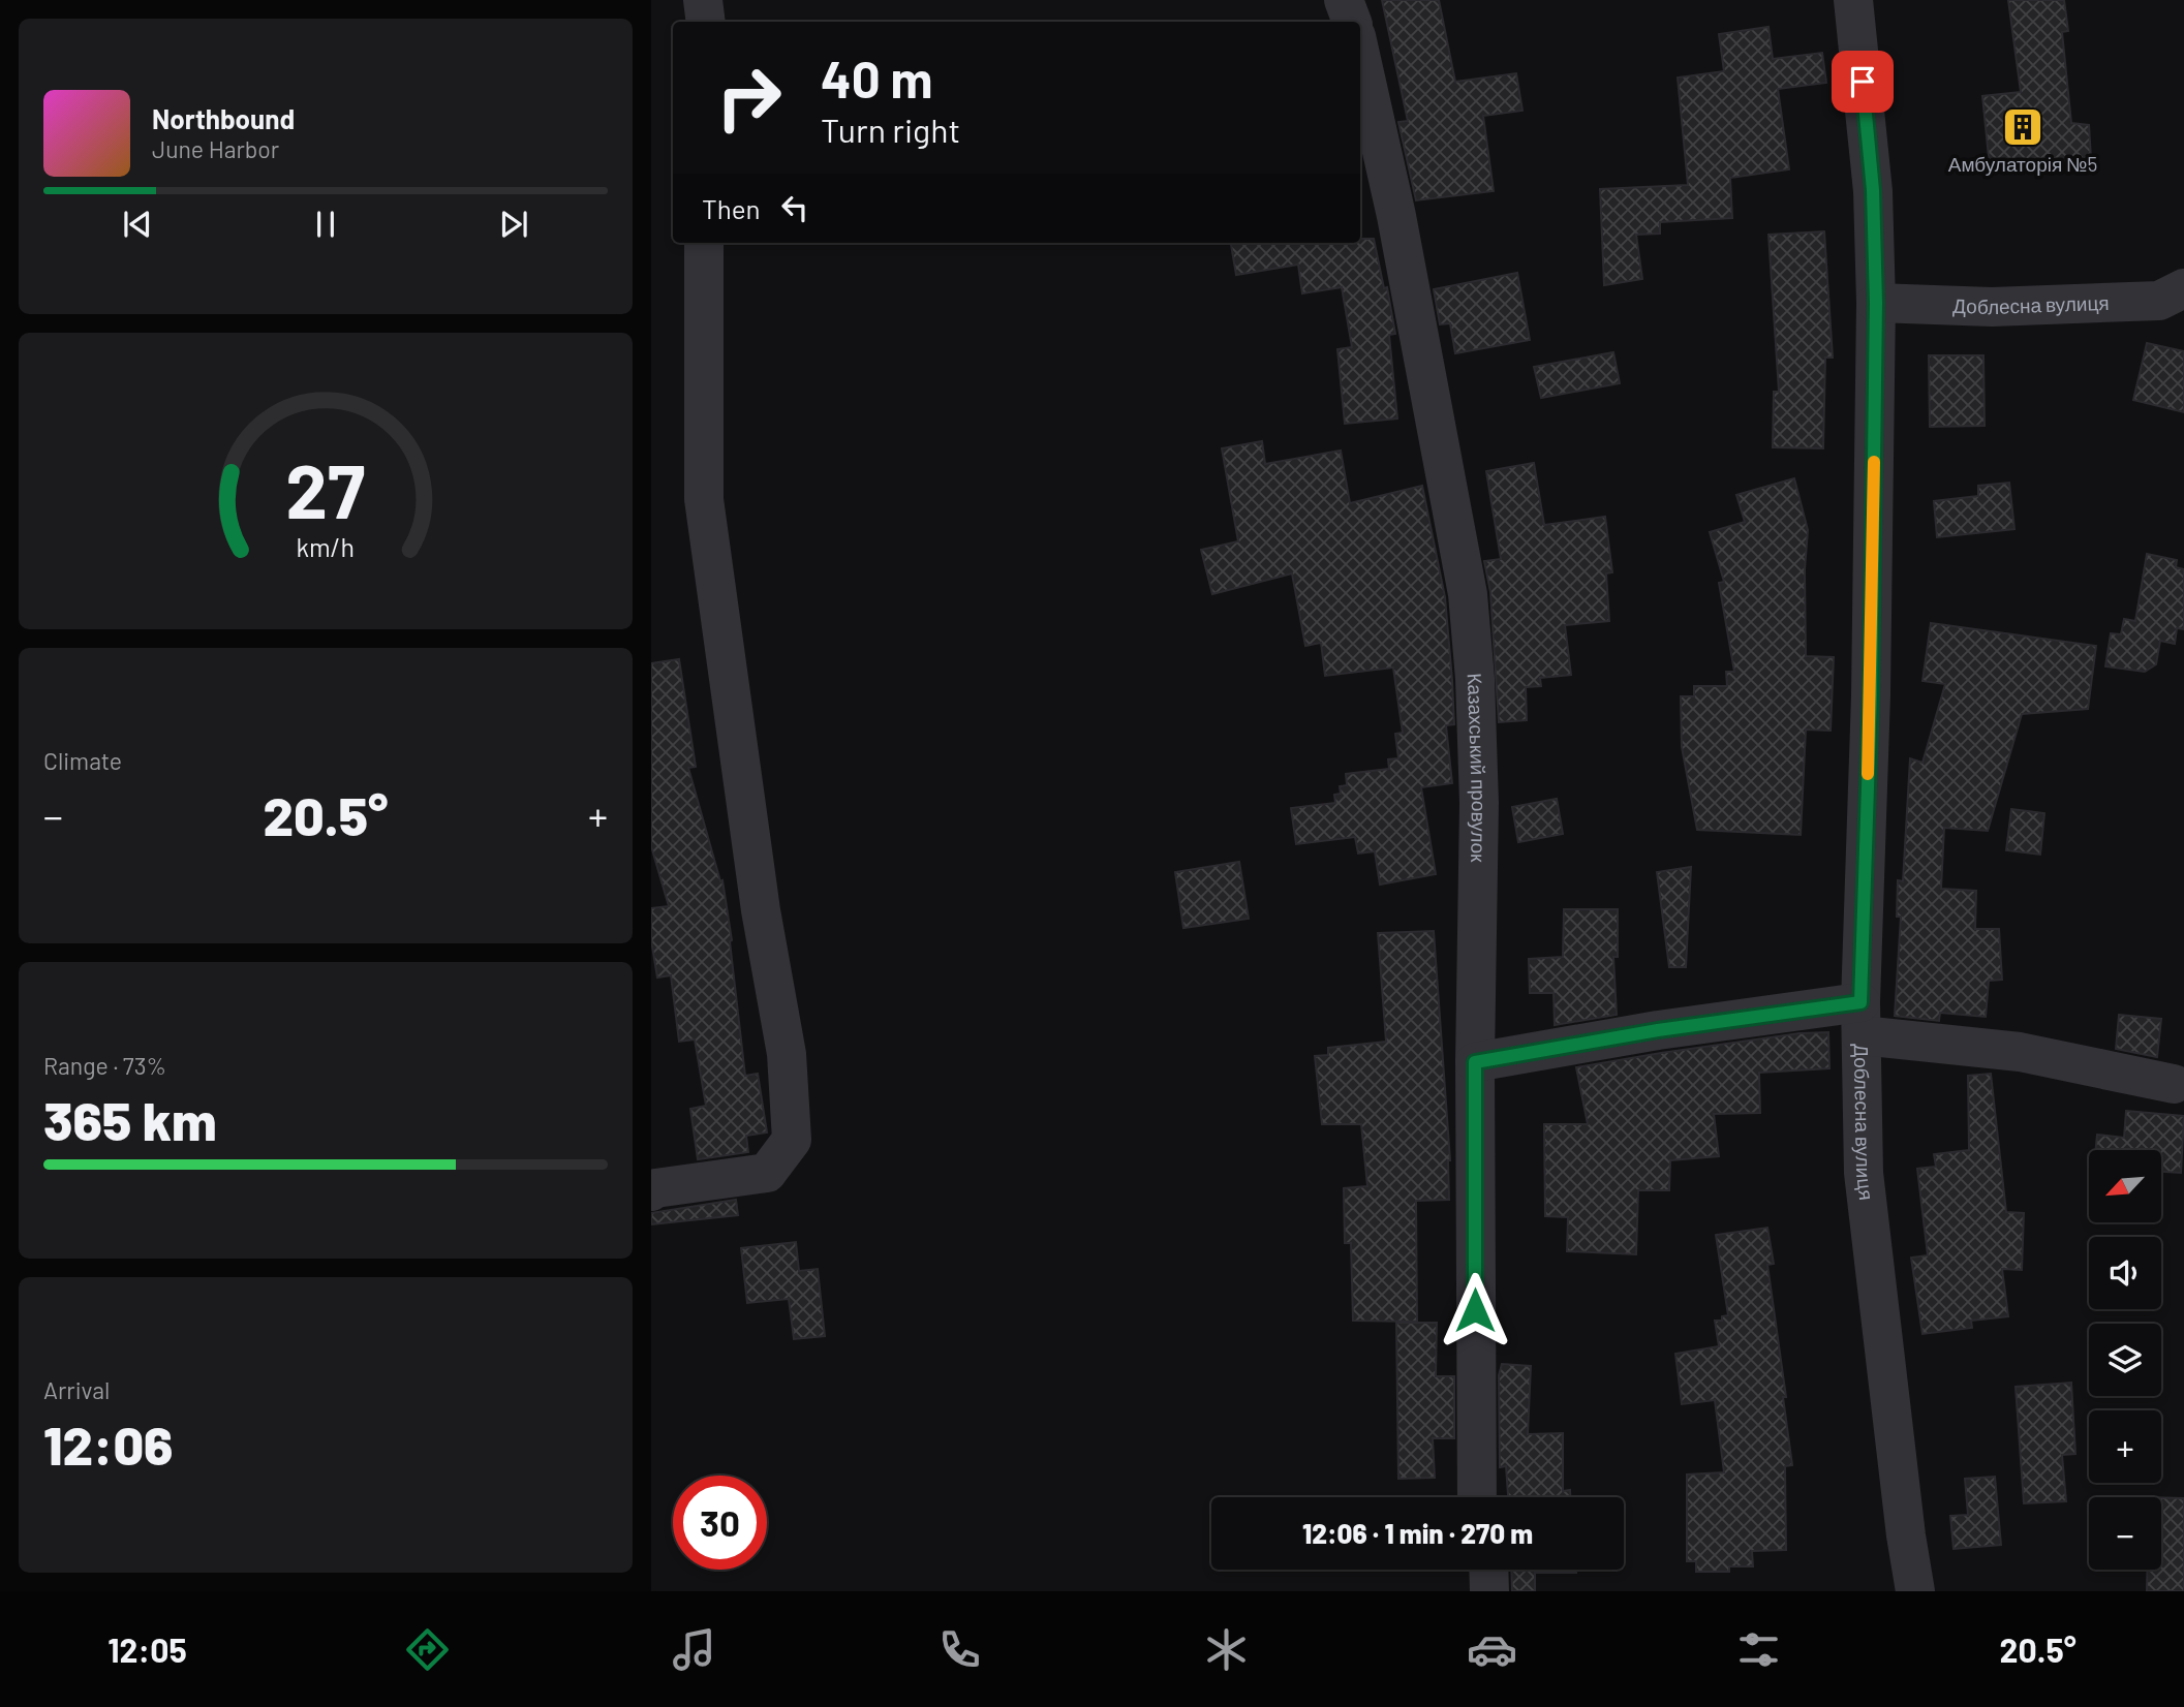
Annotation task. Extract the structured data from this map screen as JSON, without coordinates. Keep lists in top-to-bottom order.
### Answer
{
  "streets": {
    "street": ["Доблесна вулиця", "Казахський провулок"]
  },
  "places": {
    "building": ["Амбулаторія №5"]
  },
  "north": "bottom left",
  "page": {
    "turn": ["40 m", "Turn right"],
    "song": ["Northbound", "June Harbor"],
    "then": "Then",
    "tile": [
      "Climate",
      ["Range · 73%", "365 km"],
      ["Arrival", "12:06"]
    ],
    "heat": ["−", "20.5°", "+"],
    "map_buttons": ["+", "−"],
    "limit": "30",
    "trip": "12:06 · 1 min · 270 m",
    "tabs": ["12:05", "20.5°"],
    "gauge": ["27", "km/h"]
  }
}
